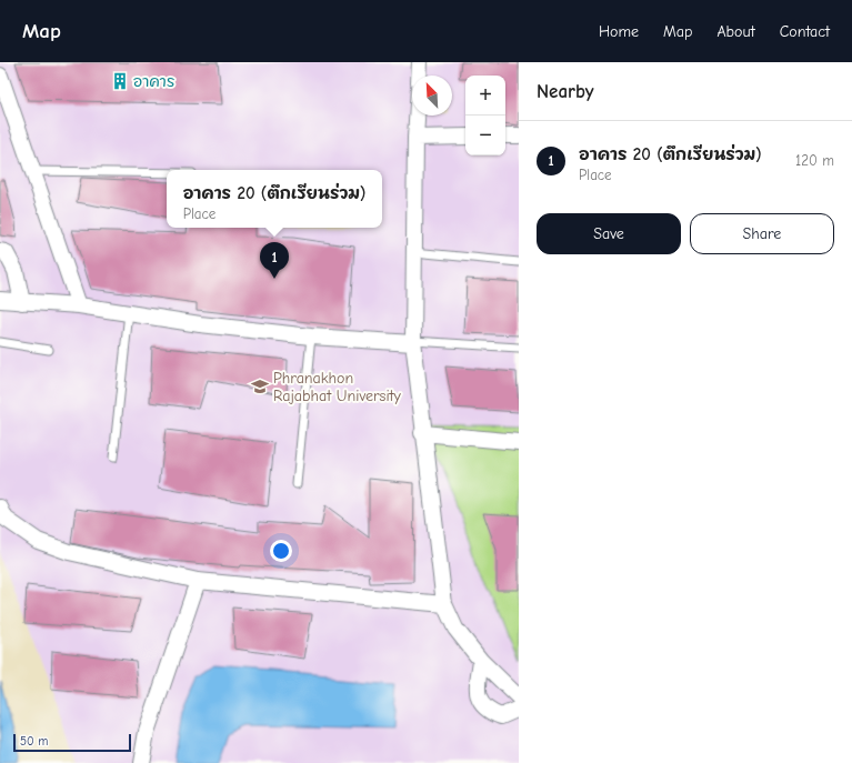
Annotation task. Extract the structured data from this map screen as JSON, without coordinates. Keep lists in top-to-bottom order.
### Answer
{
  "places": {
    "building": ["อาคาร"],
    "school or university": ["Phranakhon Rajabhat University"]
  },
  "scale_bar": "50 m",
  "north": "top left",
  "page": {
    "header": "Map",
    "nav": [
      "Home",
      "Map",
      "About",
      "Contact"
    ],
    "heading": "Nearby",
    "map_buttons": ["+", "−"],
    "list": [
      {
        "mark": "1",
        "name": "อาคาร 20 (ตึกเรียนร่วม)",
        "note": "Place",
        "value": "120 m"
      }
    ],
    "popup": ["อาคาร 20 (ตึกเรียนร่วม)", "Place"],
    "buttons": ["Save", "Share"],
    "pins": "1",
    "scale": "50 m"
  }
}
